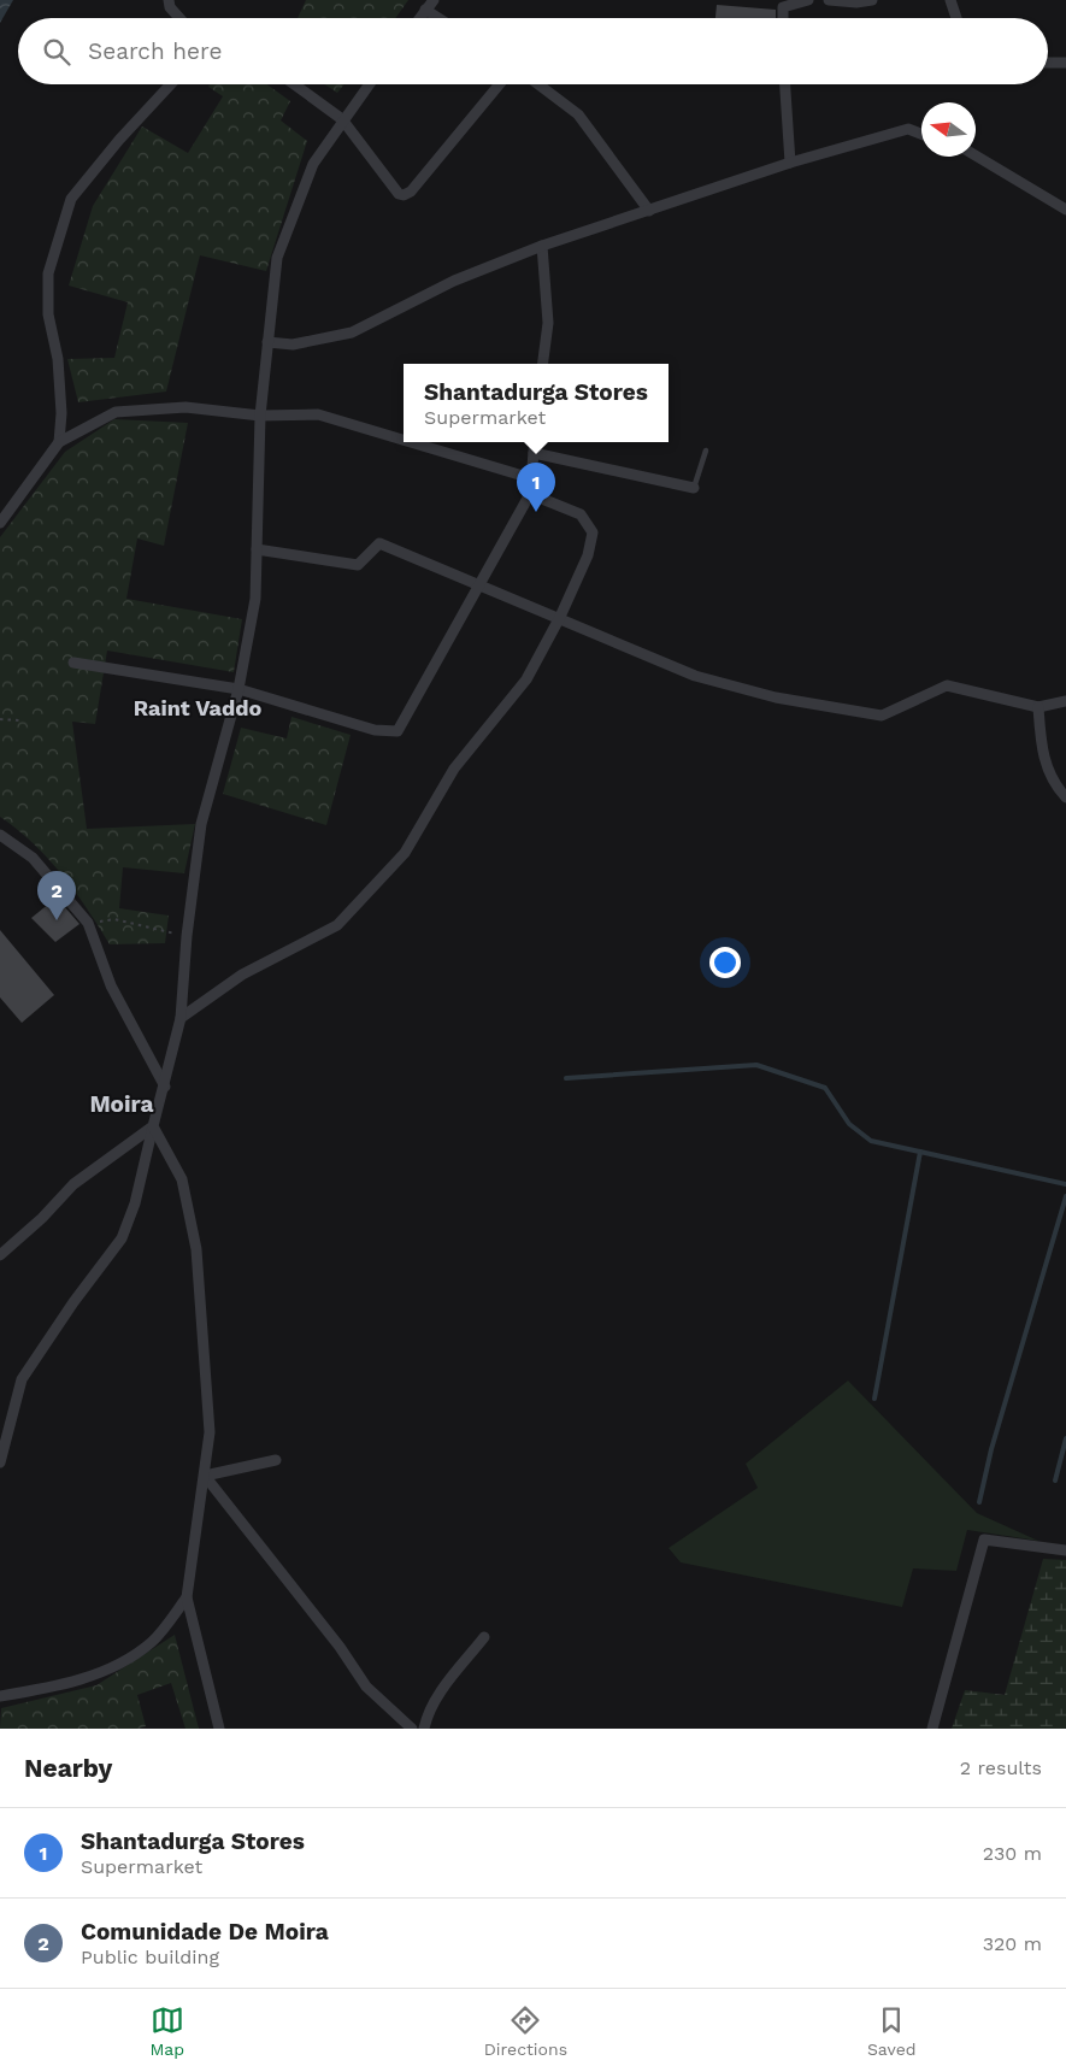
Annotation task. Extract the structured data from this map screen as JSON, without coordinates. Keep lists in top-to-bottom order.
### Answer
{
  "districts": ["Raint Vaddo", "Moira"],
  "north": "left",
  "page": {
    "search": "Search here",
    "popup": ["Shantadurga Stores", "Supermarket"],
    "pins": ["1", "2"],
    "heading": ["Nearby", "2 results"],
    "list": [
      {
        "mark": "1",
        "name": "Shantadurga Stores",
        "note": "Supermarket",
        "value": "230 m"
      },
      {
        "mark": "2",
        "name": "Comunidade De Moira",
        "note": "Public building",
        "value": "320 m"
      }
    ],
    "nav": ["Map", "Directions", "Saved"]
  }
}
